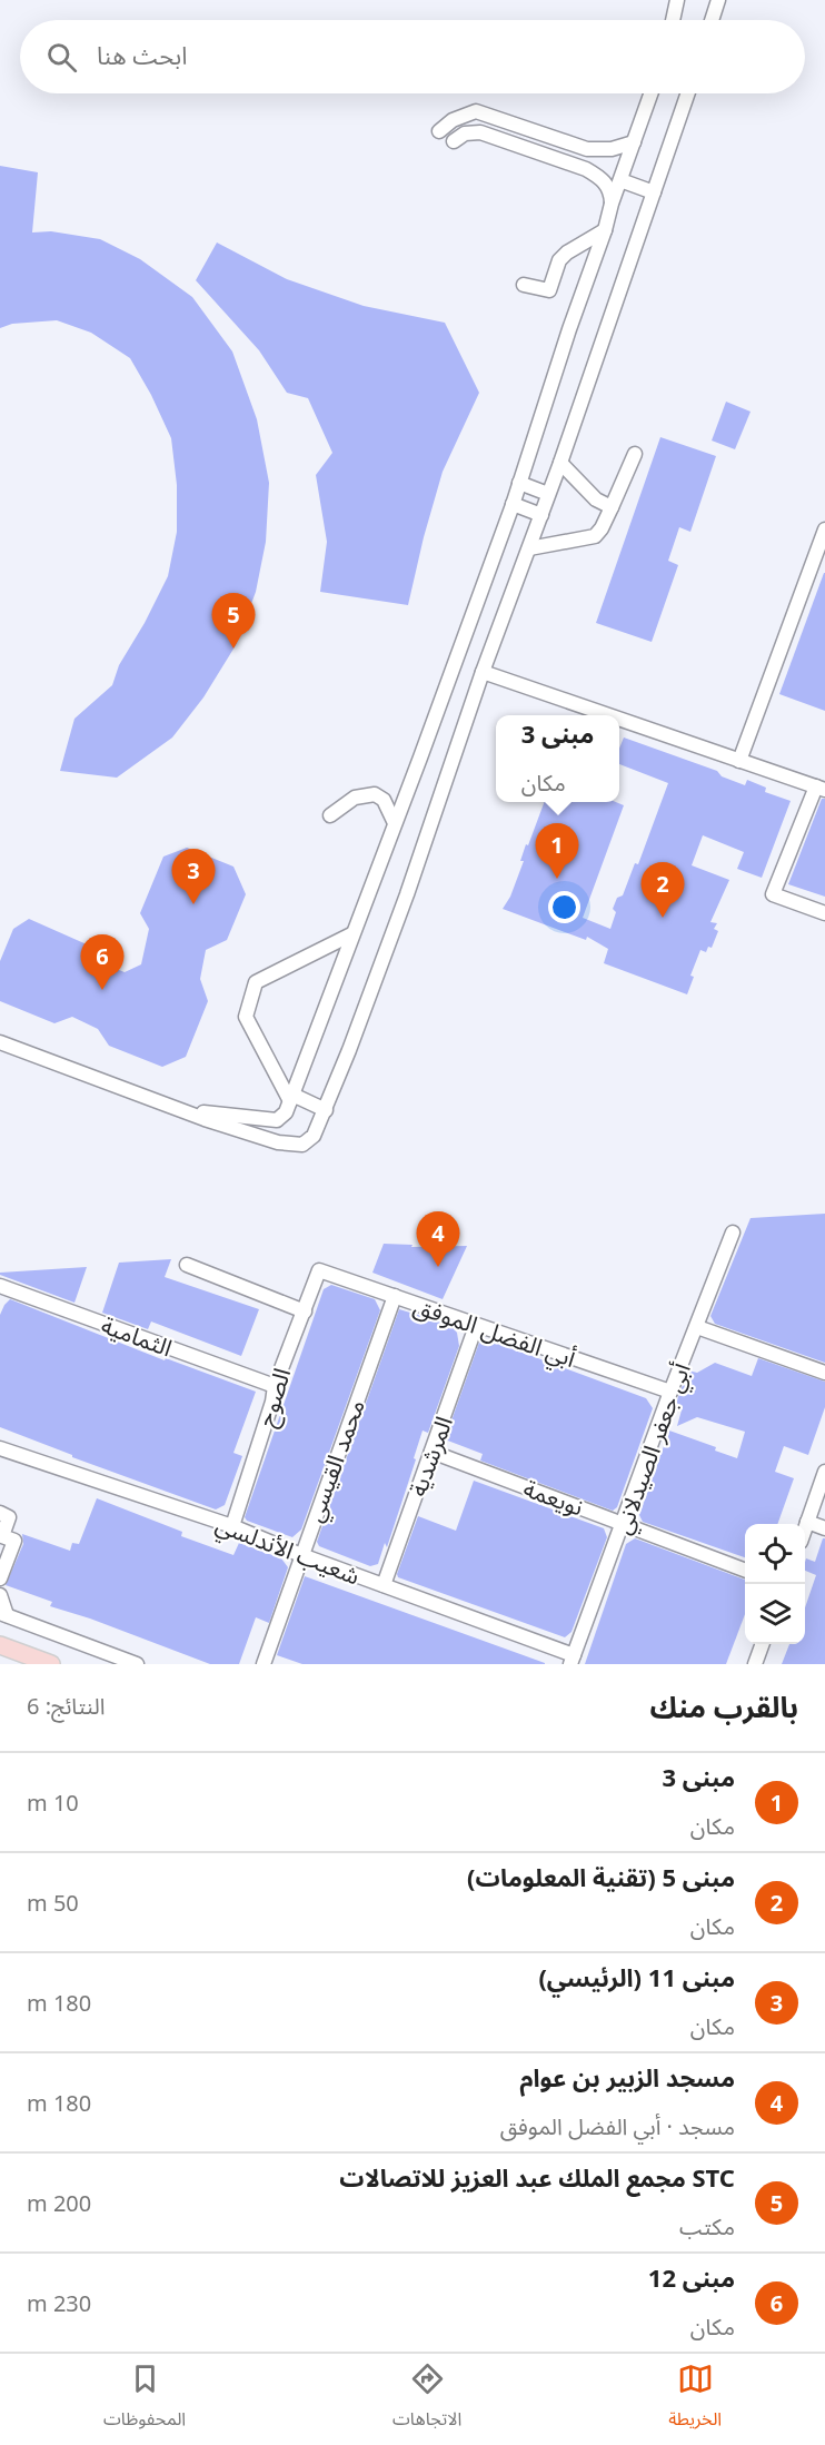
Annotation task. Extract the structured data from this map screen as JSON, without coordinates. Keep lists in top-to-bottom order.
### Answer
{
  "streets": {
    "street": [
      "أبي الفضل الموفق",
      "الثمامية",
      "الصوح",
      "أبي جعفر الصيدلاني",
      "المرشدية",
      "محمد القيسي",
      "نويعمة",
      "شعيب الأندلسي"
    ]
  },
  "crossings": [
    ["أبي الفضل الموفق", "الصوح"],
    ["أبي الفضل الموفق", "أبي جعفر الصيدلاني"],
    ["أبي الفضل الموفق", "المرشدية"],
    ["أبي الفضل الموفق", "محمد القيسي"],
    ["الثمامية", "الصوح"],
    ["الصوح", "شعيب الأندلسي"],
    ["أبي جعفر الصيدلاني", "نويعمة"],
    ["أبي جعفر الصيدلاني", "شعيب الأندلسي"],
    ["المرشدية", "نويعمة"],
    ["المرشدية", "شعيب الأندلسي"],
    ["محمد القيسي", "شعيب الأندلسي"]
  ],
  "page": {
    "search": "ابحث هنا",
    "pins": [
      "5",
      "1",
      "3",
      "2",
      "6",
      "4"
    ],
    "popup": ["مبنى 3", "مكان"],
    "heading": ["بالقرب منك", "النتائج: 6"],
    "list": [
      {
        "mark": "1",
        "name": "مبنى 3",
        "note": "مكان",
        "value": "10 m"
      },
      {
        "mark": "2",
        "name": "مبنى 5 (تقنية المعلومات)",
        "note": "مكان",
        "value": "50 m"
      },
      {
        "mark": "3",
        "name": "مبنى 11 (الرئيسي)",
        "note": "مكان",
        "value": "180 m"
      },
      {
        "mark": "4",
        "name": "مسجد الزبير بن عوام",
        "note": "مسجد · أبي الفضل الموفق",
        "value": "180 m"
      },
      {
        "mark": "5",
        "name": "STC مجمع الملك عبد العزيز للاتصالات",
        "note": "مكتب",
        "value": "200 m"
      },
      {
        "mark": "6",
        "name": "مبنى 12",
        "note": "مكان",
        "value": "230 m"
      }
    ],
    "nav": ["الخريطة", "الاتجاهات", "المحفوظات"]
  }
}
